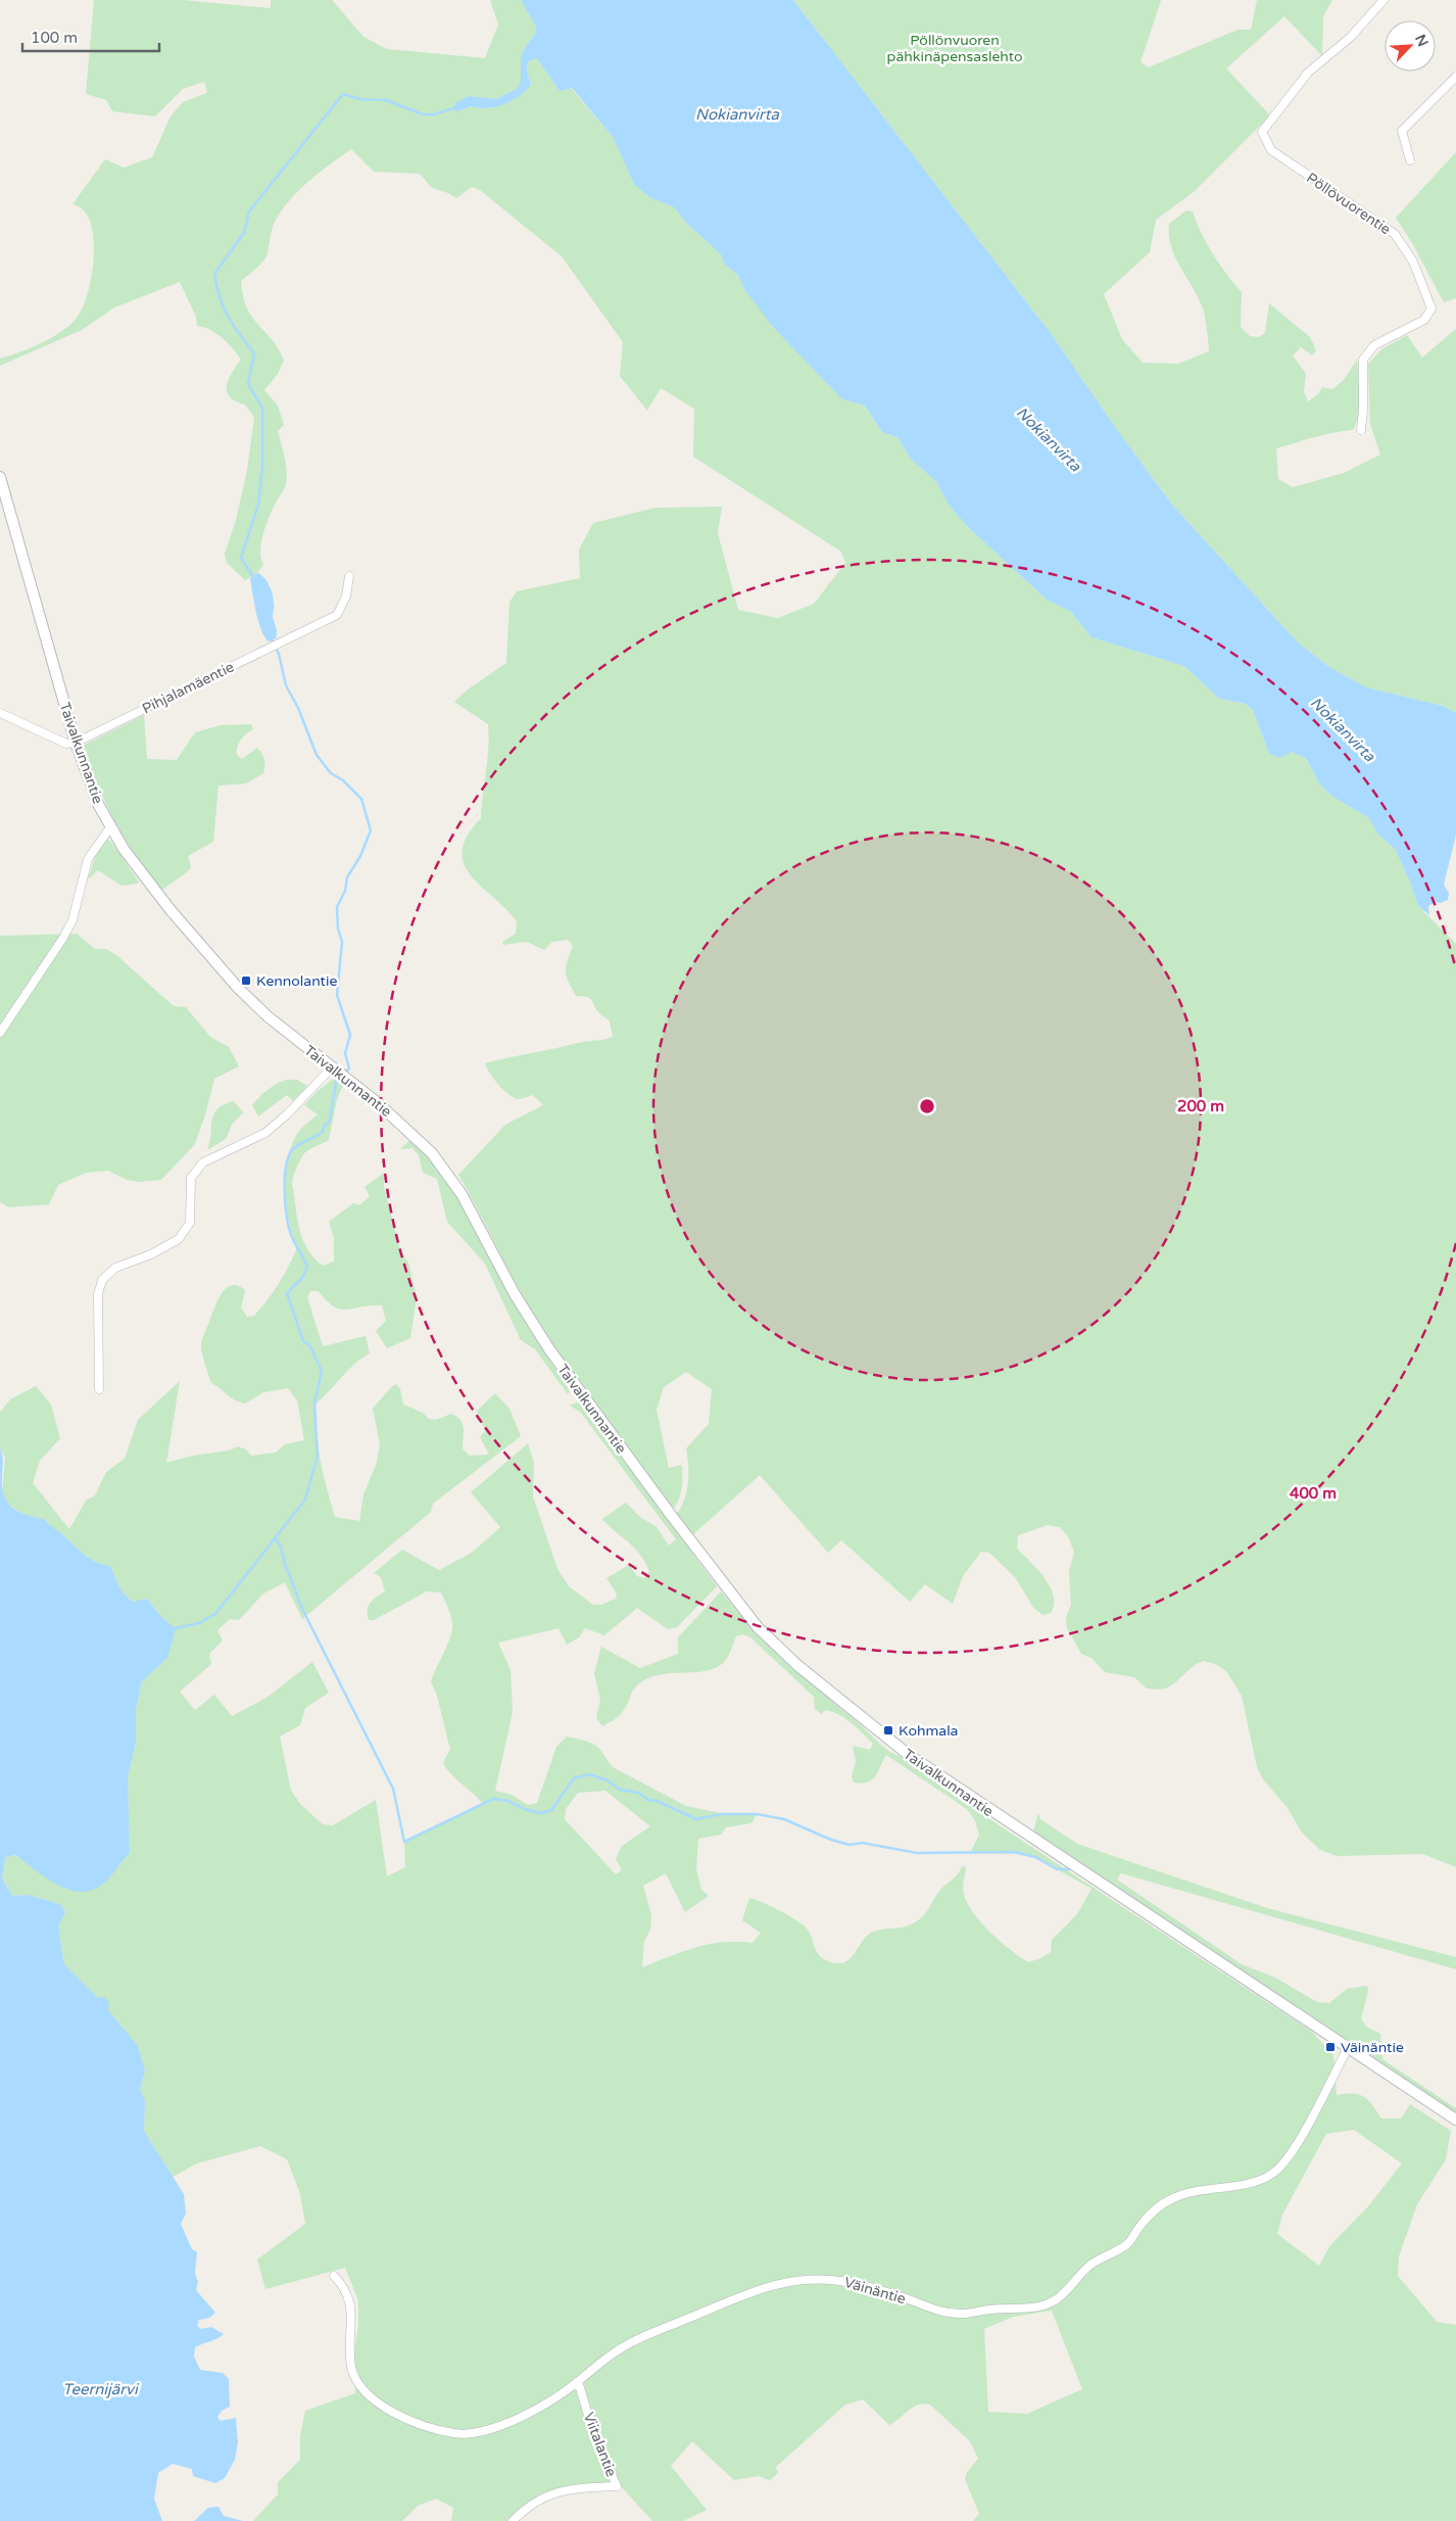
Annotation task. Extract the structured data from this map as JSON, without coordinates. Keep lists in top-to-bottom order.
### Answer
{
  "streets": {
    "street": [
      "Pöllövuorentie",
      "Pihjalamäentie",
      "Taivalkunnantie",
      "Väinäntie",
      "Viitalantie"
    ]
  },
  "crossings": [
    ["Pihjalamäentie", "Taivalkunnantie"],
    ["Taivalkunnantie", "Väinäntie"],
    ["Väinäntie", "Viitalantie"]
  ],
  "water": ["Nokianvirta", "Teernijärvi"],
  "parks": ["Pöllönvuoren pähkinäpensaslehto"],
  "places": {
    "transit": ["Kennolantie", "Kohmala", "Väinäntie"]
  },
  "scale_bar": "100 m",
  "north": "top right",
  "rings": ["200 m", "400 m"]
}
